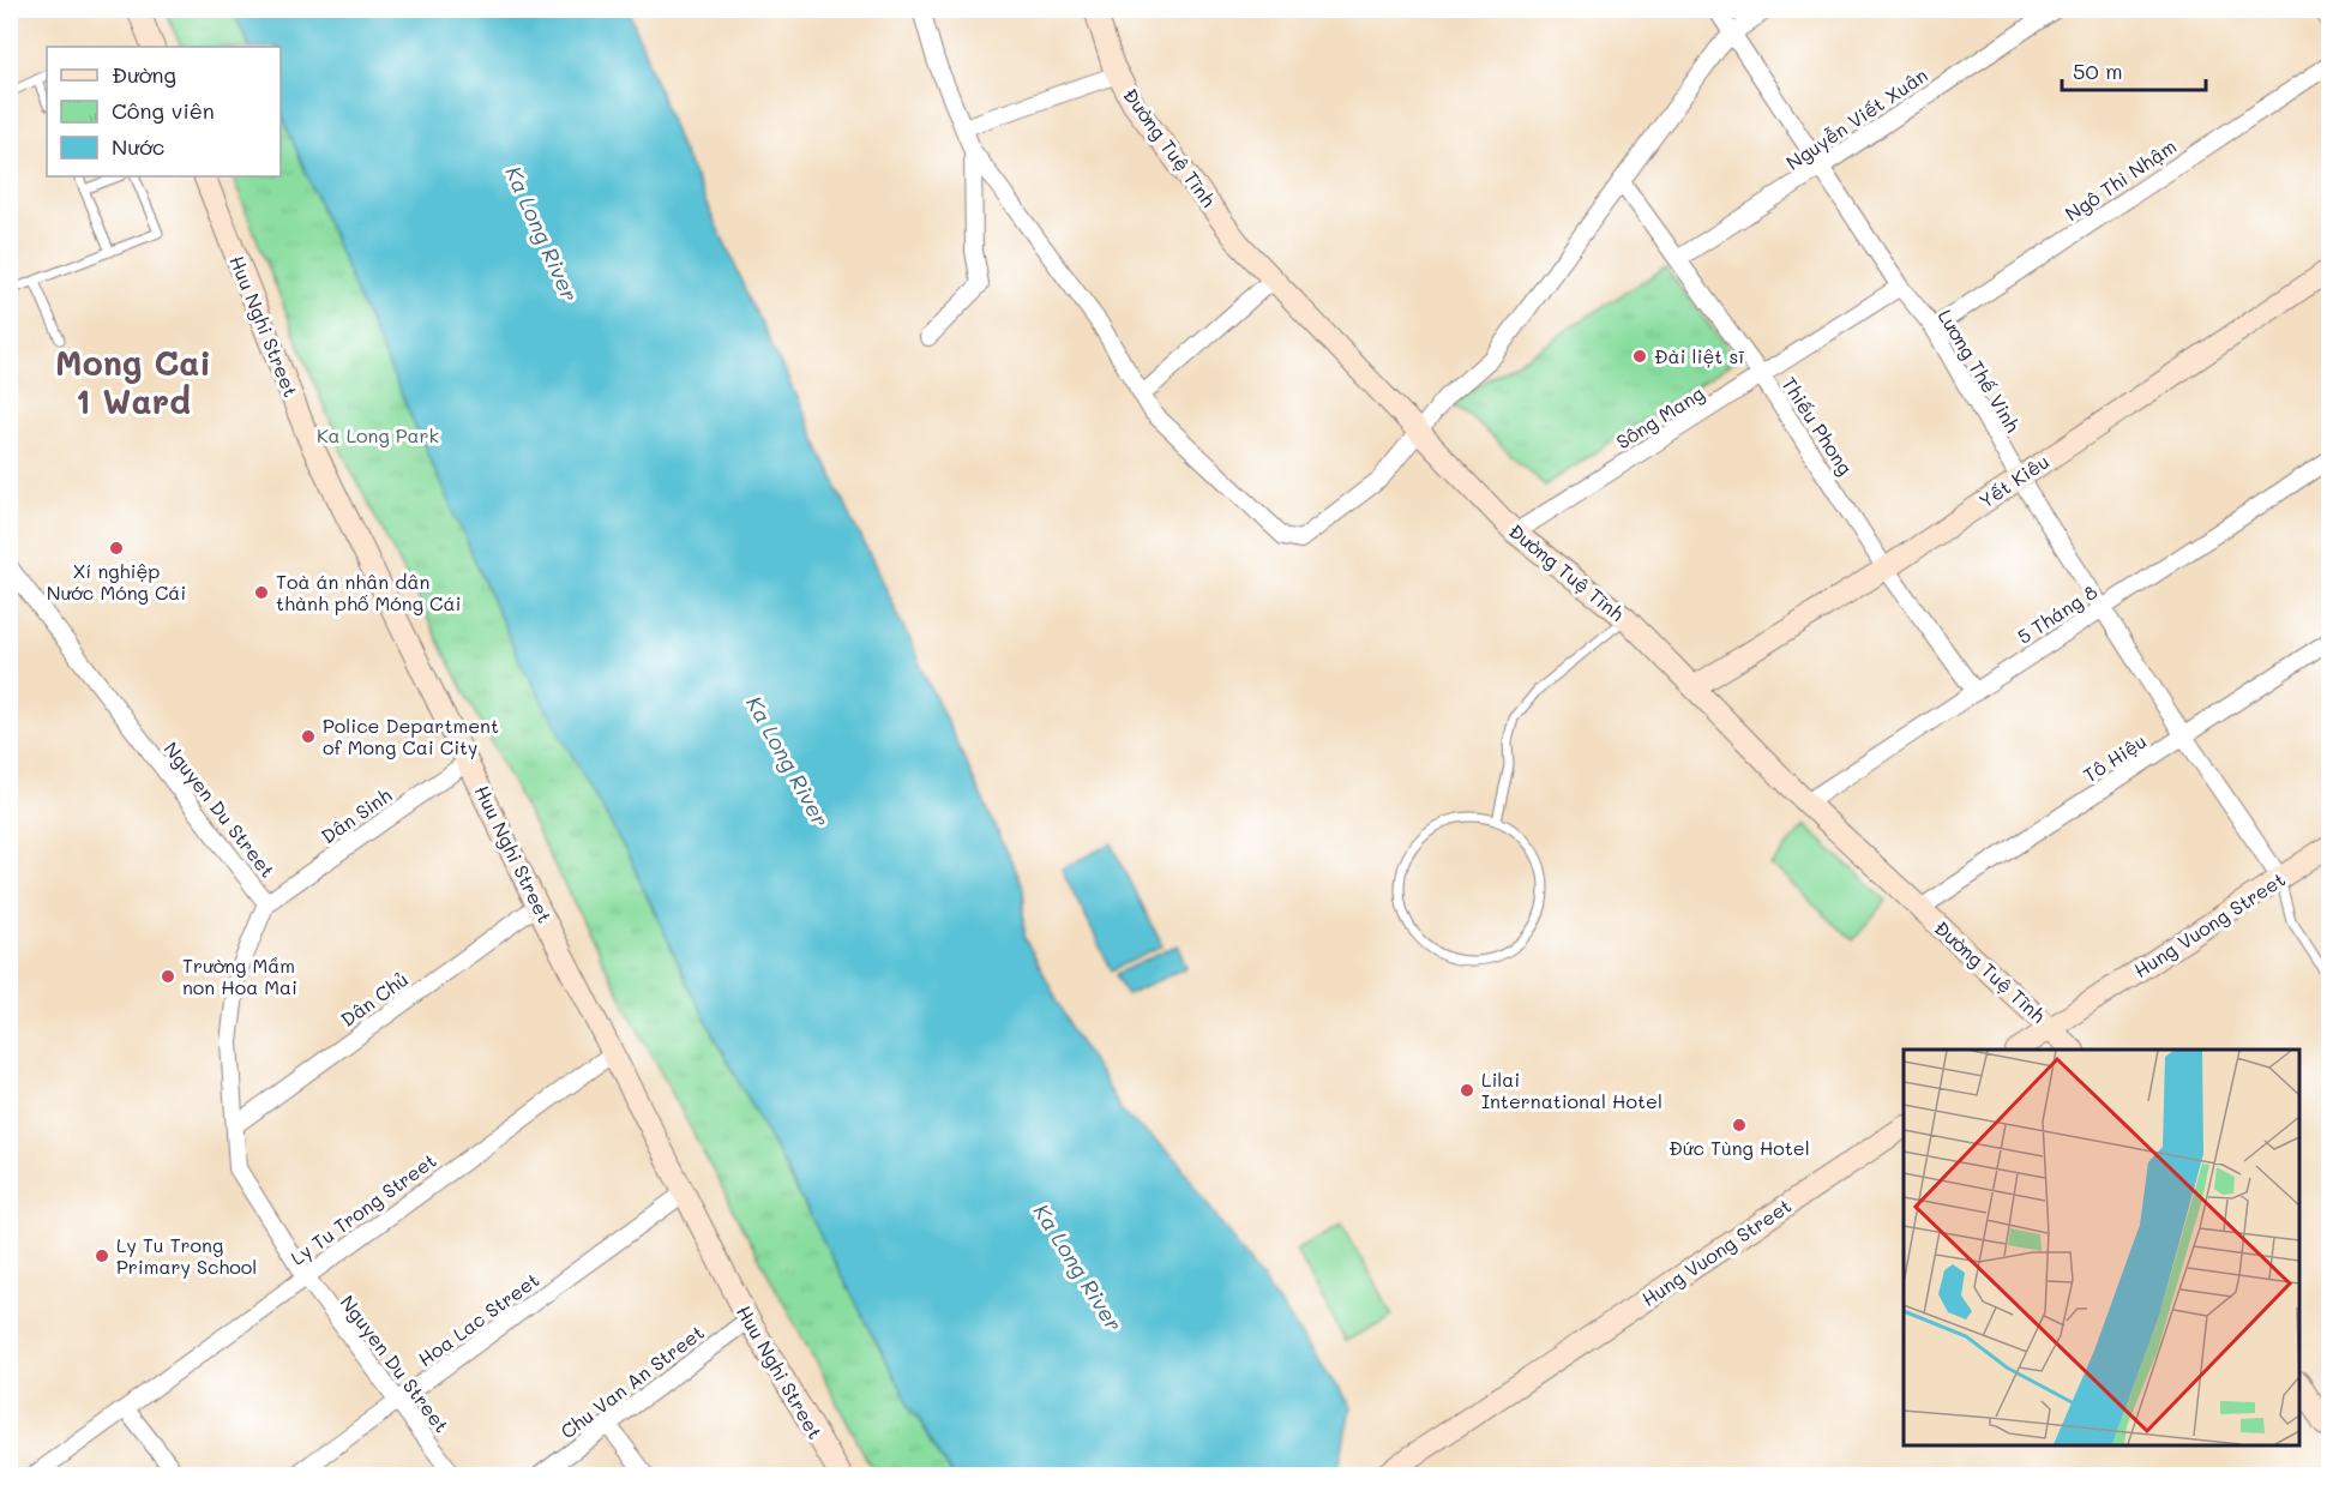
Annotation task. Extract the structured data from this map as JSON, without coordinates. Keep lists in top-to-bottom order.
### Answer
{
  "streets": {
    "street": [
      "Nguyễn Viết Xuân",
      "Đường Tuệ Tĩnh",
      "Ngô Thì Nhậm",
      "Huu Nghi Street",
      "Lương Thế Vinh",
      "Sông Mang",
      "Thiếu Phong",
      "Yết Kiêu",
      "5 Tháng 8",
      "Tô Hiệu",
      "Nguyen Du Street",
      "Dân Sinh",
      "Hung Vuong Street",
      "Dân Chủ",
      "Ly Tu Trong Street",
      "Hoa Lac Street",
      "Chu Van An Street"
    ]
  },
  "crossings": [
    ["Nguyễn Viết Xuân", "Lương Thế Vinh"],
    ["Nguyễn Viết Xuân", "Thiếu Phong"],
    ["Đường Tuệ Tĩnh", "Sông Mang"],
    ["Đường Tuệ Tĩnh", "Yết Kiêu"],
    ["Đường Tuệ Tĩnh", "5 Tháng 8"],
    ["Đường Tuệ Tĩnh", "Tô Hiệu"],
    ["Đường Tuệ Tĩnh", "Hung Vuong Street"],
    ["Ngô Thì Nhậm", "Lương Thế Vinh"],
    ["Huu Nghi Street", "Dân Sinh"],
    ["Huu Nghi Street", "Dân Chủ"],
    ["Huu Nghi Street", "Ly Tu Trong Street"],
    ["Huu Nghi Street", "Hoa Lac Street"],
    ["Huu Nghi Street", "Chu Van An Street"],
    ["Lương Thế Vinh", "Sông Mang"],
    ["Lương Thế Vinh", "Yết Kiêu"],
    ["Lương Thế Vinh", "5 Tháng 8"],
    ["Lương Thế Vinh", "Tô Hiệu"],
    ["Lương Thế Vinh", "Hung Vuong Street"],
    ["Sông Mang", "Thiếu Phong"],
    ["Thiếu Phong", "Yết Kiêu"],
    ["Thiếu Phong", "5 Tháng 8"],
    ["Nguyen Du Street", "Dân Sinh"],
    ["Nguyen Du Street", "Dân Chủ"],
    ["Nguyen Du Street", "Ly Tu Trong Street"],
    ["Nguyen Du Street", "Hoa Lac Street"]
  ],
  "districts": ["Mong Cai 1 Ward"],
  "water": ["Ka Long River"],
  "parks": ["Ka Long Park"],
  "places": [
    "Đài liệt sĩ",
    "Xí nghiệp Nước Móng Cái",
    "Toà án nhân dân thành phố Móng Cái",
    "Police Department of Mong Cai City",
    "Trường Mầm non Hoa Mai",
    "Lilai International Hotel",
    "Đức Tùng Hotel",
    "Ly Tu Trong Primary School"
  ],
  "legend": ["Đường", "Công viên", "Nước"],
  "scale_bar": "50 m"
}
